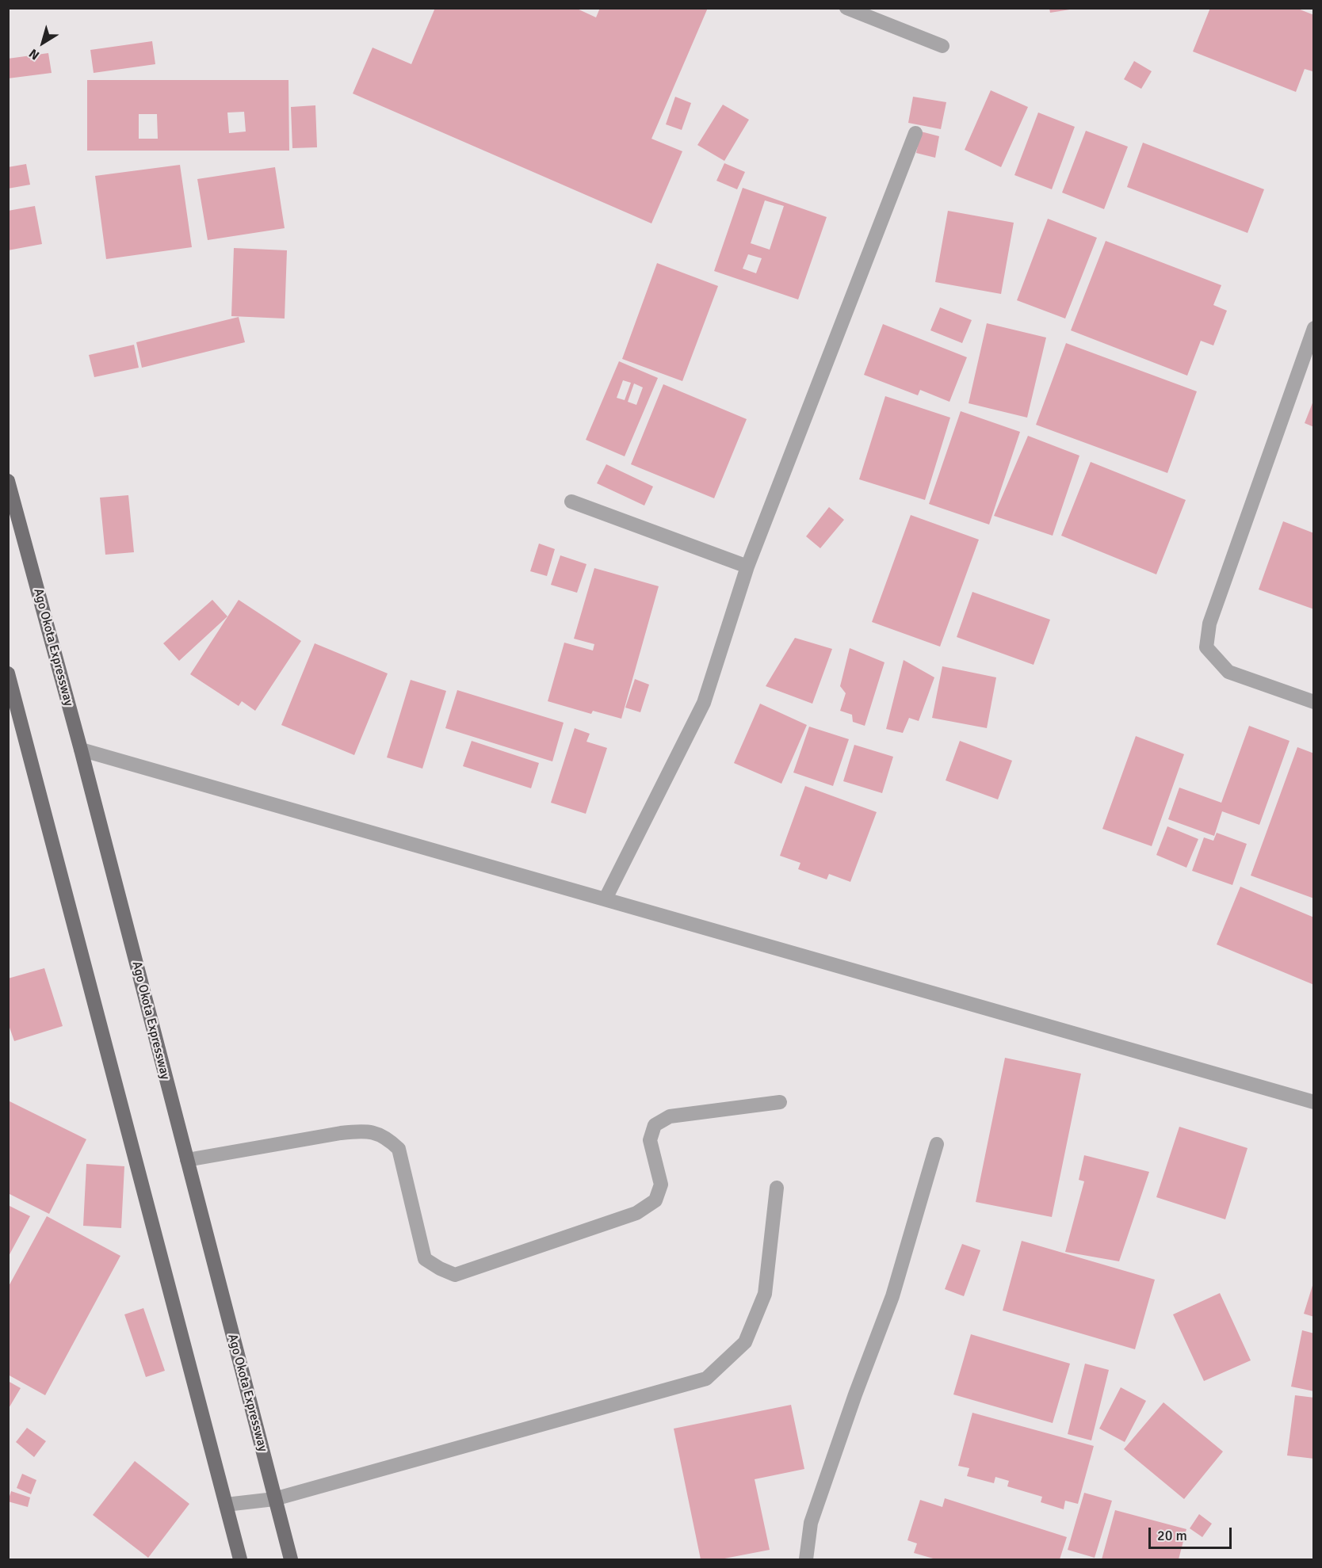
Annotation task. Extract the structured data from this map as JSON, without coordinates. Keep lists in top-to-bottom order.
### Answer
{
  "streets": {
    "main road": ["Ago Okota Expressway"]
  },
  "scale_bar": "20 m",
  "north": "bottom left"
}
